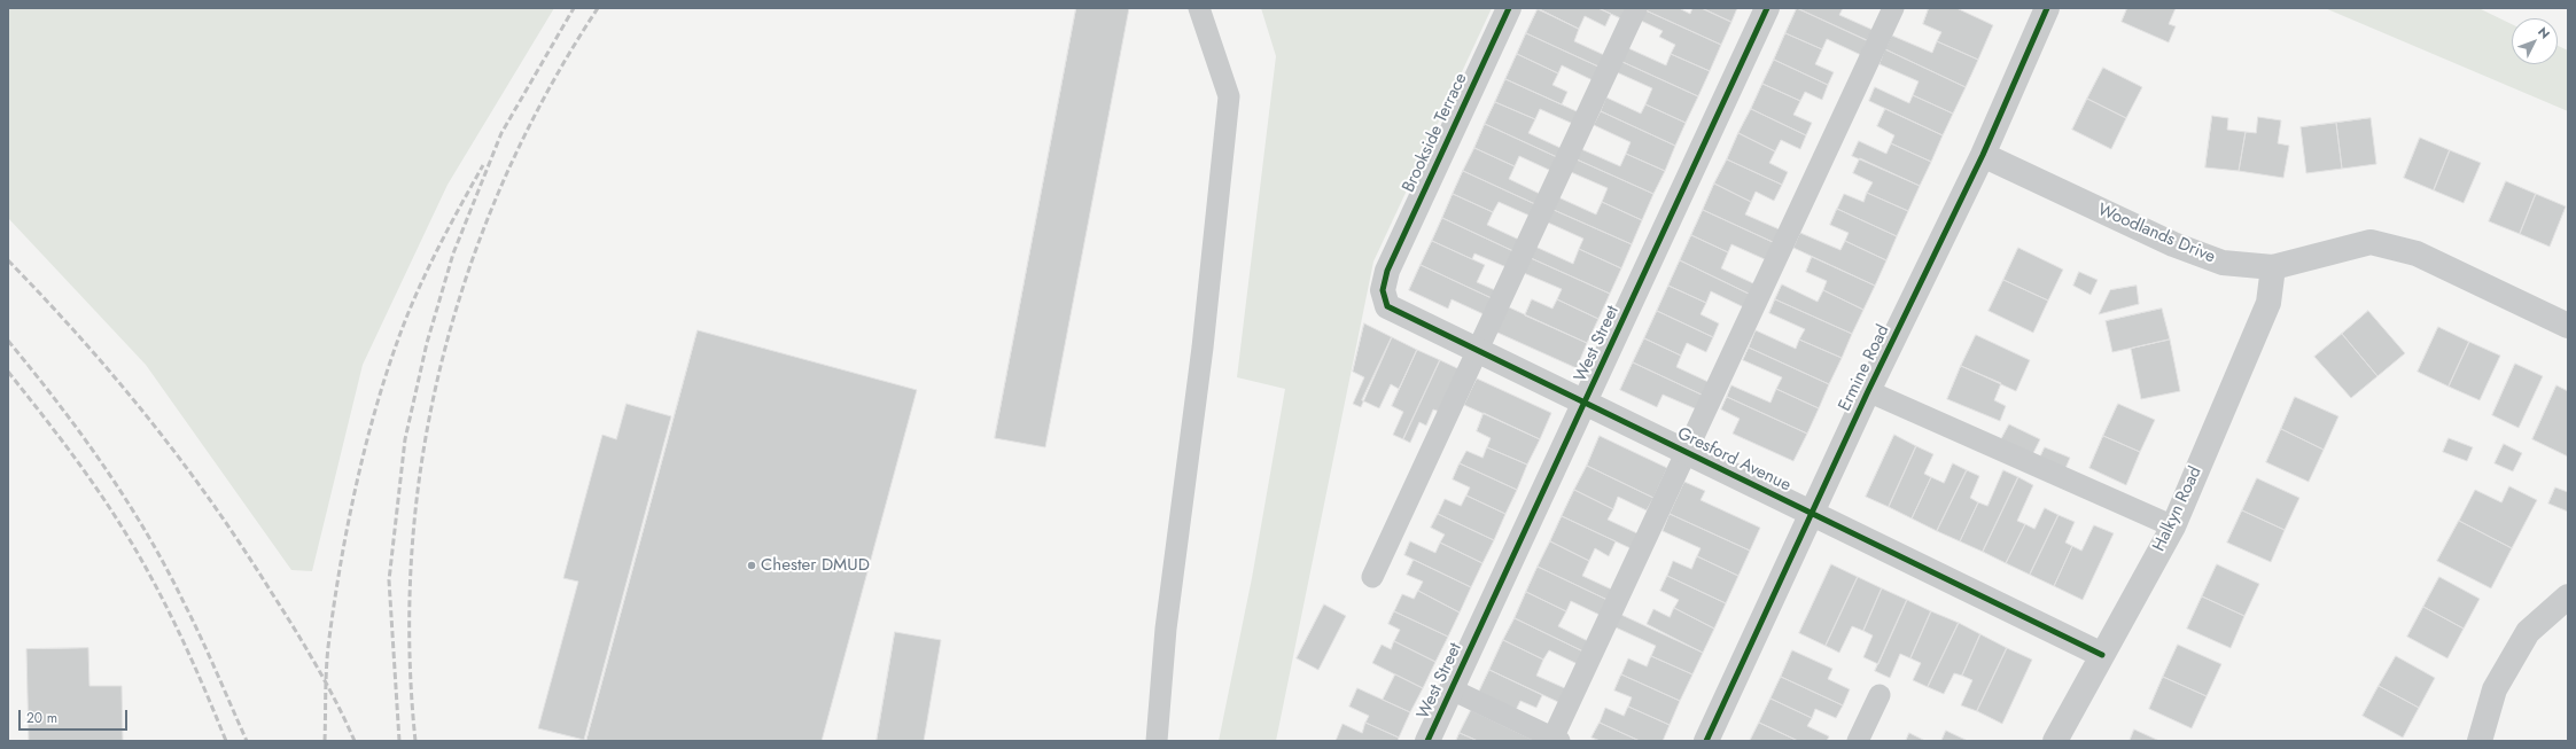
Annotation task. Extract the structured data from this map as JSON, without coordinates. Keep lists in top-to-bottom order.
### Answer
{
  "streets": {
    "street": [
      "Brookside Terrace",
      "Woodlands Drive",
      "West Street",
      "Ermine Road",
      "Gresford Avenue",
      "Halkyn Road"
    ]
  },
  "crossings": [
    ["Brookside Terrace", "Gresford Avenue"],
    ["Woodlands Drive", "Ermine Road"],
    ["Woodlands Drive", "Halkyn Road"],
    ["West Street", "Gresford Avenue"],
    ["Ermine Road", "Gresford Avenue"],
    ["Gresford Avenue", "Halkyn Road"]
  ],
  "places": ["Chester DMUD"],
  "scale_bar": "20 m",
  "north": "top right"
}
